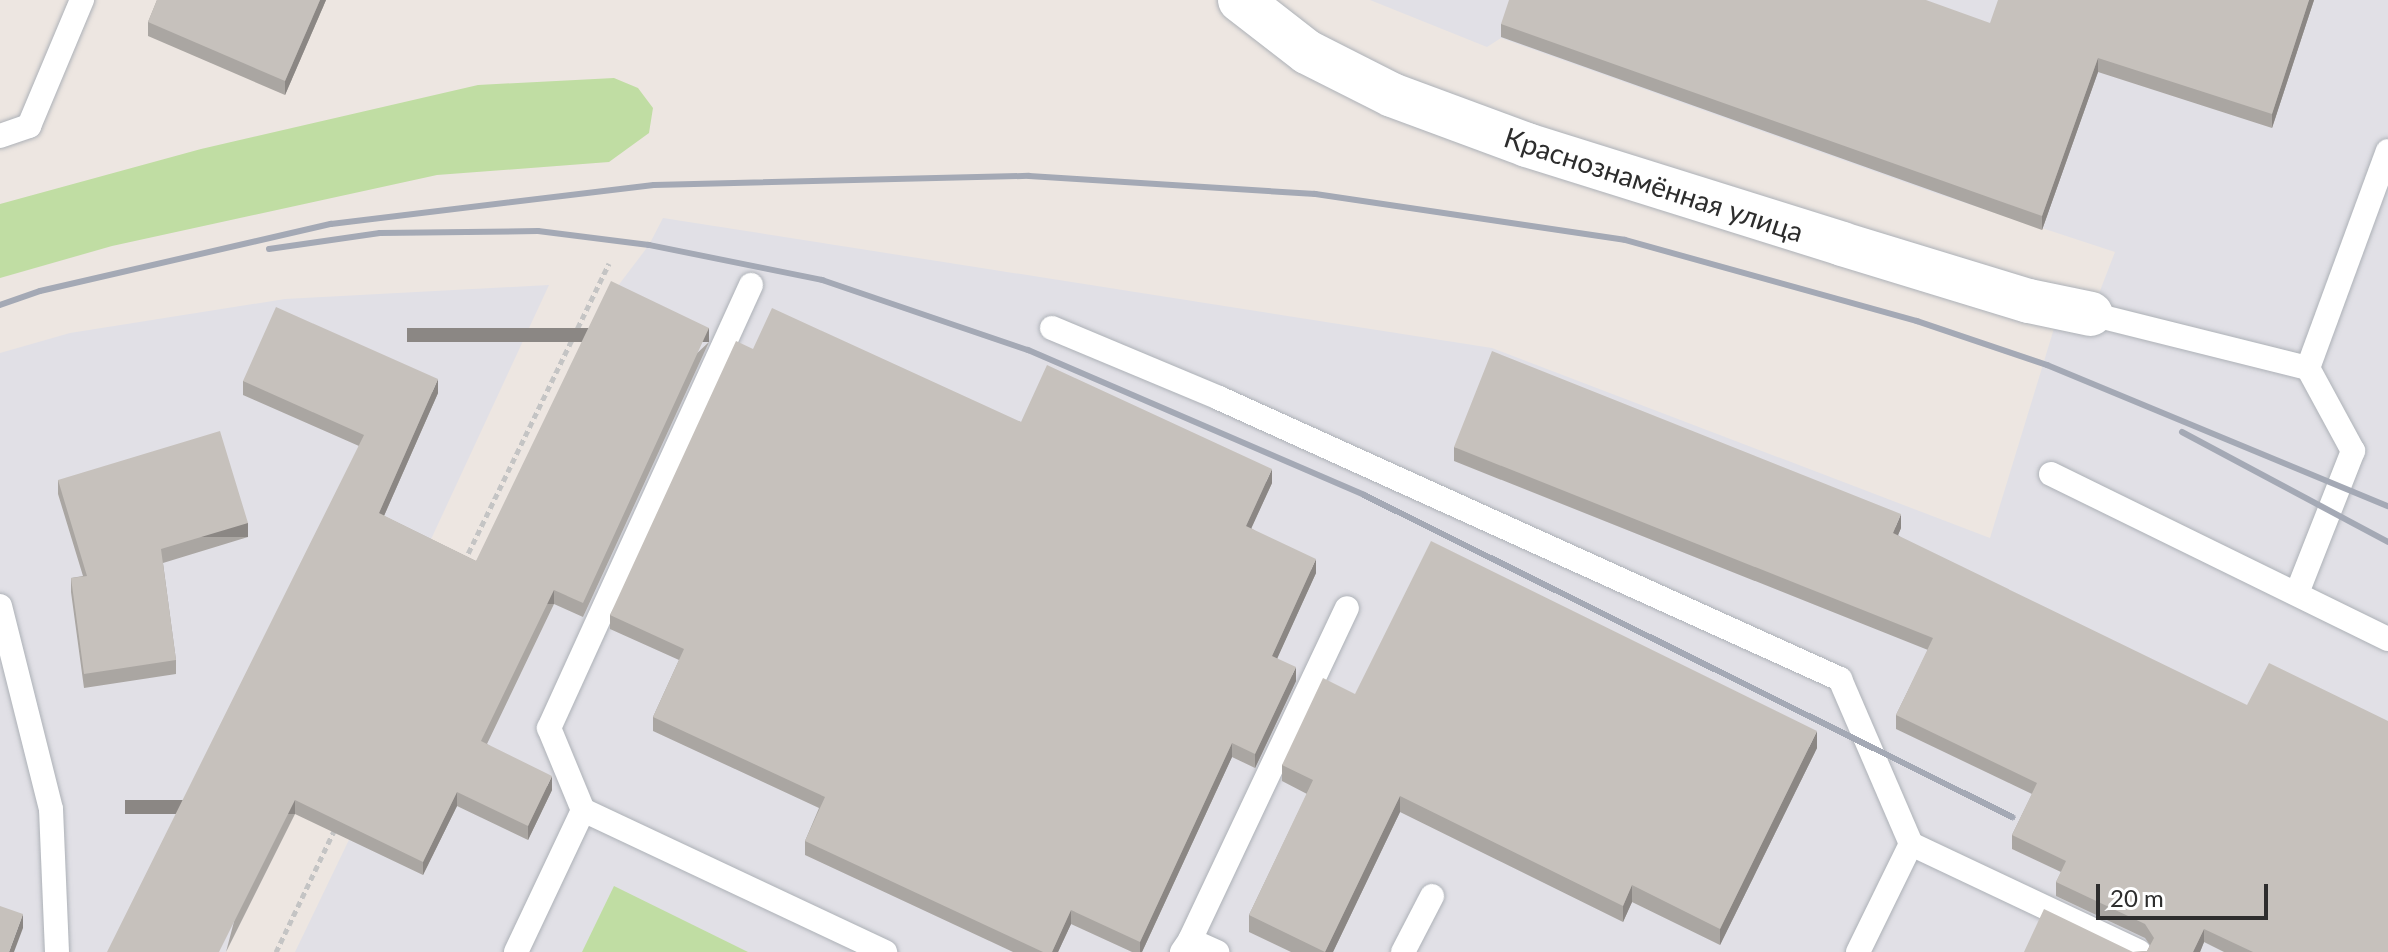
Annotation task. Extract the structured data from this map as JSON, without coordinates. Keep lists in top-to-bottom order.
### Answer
{
  "streets": {
    "street": ["Краснознамённая улица"]
  },
  "scale_bar": "20 m"
}
